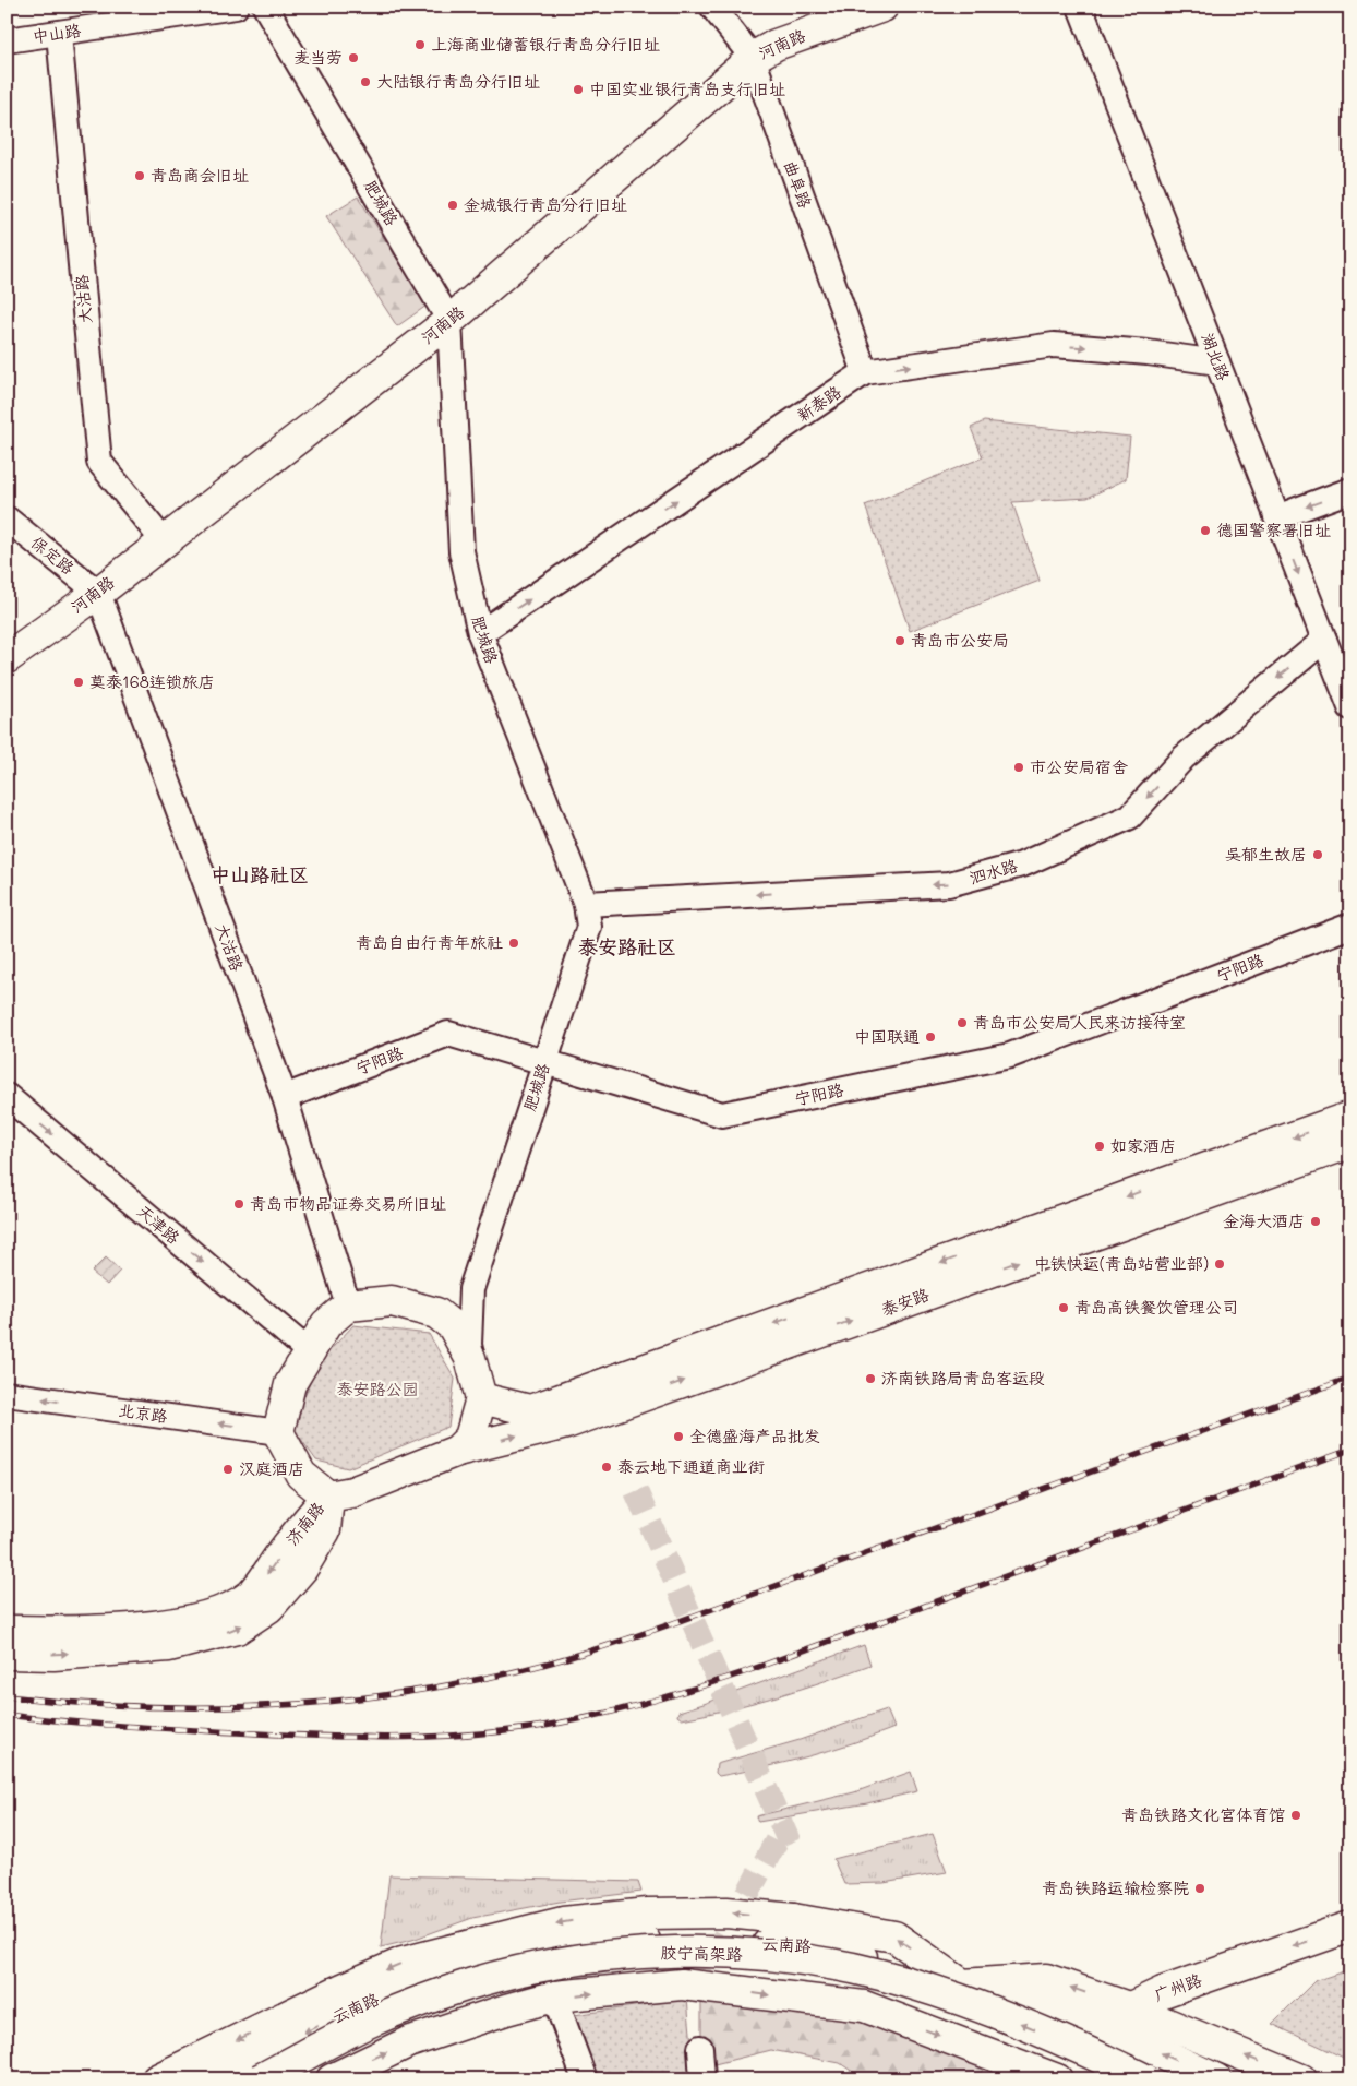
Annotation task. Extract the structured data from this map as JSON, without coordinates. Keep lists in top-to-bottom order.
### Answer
{
  "streets": {
    "main road": [
      "河南路",
      "泰安路",
      "济南路",
      "云南路",
      "胶宁高架路",
      "广州路"
    ],
    "street": [
      "中山路",
      "曲阜路",
      "肥城路",
      "大沽路",
      "湖北路",
      "新泰路",
      "保定路",
      "泗水路",
      "宁阳路",
      "天津路",
      "北京路"
    ]
  },
  "crossings": [
    ["中山路", "大沽路"],
    ["河南路", "曲阜路"],
    ["河南路", "肥城路"],
    ["河南路", "大沽路"],
    ["河南路", "保定路"],
    ["曲阜路", "新泰路"],
    ["肥城路", "新泰路"],
    ["肥城路", "泗水路"],
    ["肥城路", "宁阳路"],
    ["肥城路", "泰安路"],
    ["大沽路", "保定路"],
    ["大沽路", "宁阳路"],
    ["湖北路", "新泰路"],
    ["湖北路", "泗水路"],
    ["泰安路", "济南路"],
    ["云南路", "胶宁高架路"],
    ["云南路", "广州路"]
  ],
  "one_way": [
    "新泰路",
    "泗水路",
    "天津路",
    "北京路",
    "广州路"
  ],
  "districts": ["中山路社区", "泰安路社区"],
  "parks": ["泰安路公园"],
  "places": [
    "上海商业储蓄银行青岛分行旧址",
    "麦当劳",
    "大陆银行青岛分行旧址",
    "中国实业银行青岛支行旧址",
    "青岛商会旧址",
    "金城银行青岛分行旧址",
    "德国警察署旧址",
    "青岛市公安局",
    "莫泰168连锁旅店",
    "市公安局宿舍",
    "吴郁生故居",
    "青岛自由行青年旅社",
    "青岛市公安局人民来访接待室",
    "中国联通",
    "如家酒店",
    "青岛市物品证券交易所旧址",
    "金海大酒店",
    "中铁快运(青岛站营业部)",
    "青岛高铁餐饮管理公司",
    "济南铁路局青岛客运段",
    "全德盛海产品批发",
    "泰云地下通道商业街",
    "汉庭酒店",
    "青岛铁路文化宫体育馆",
    "青岛铁路运输检察院"
  ]
}
